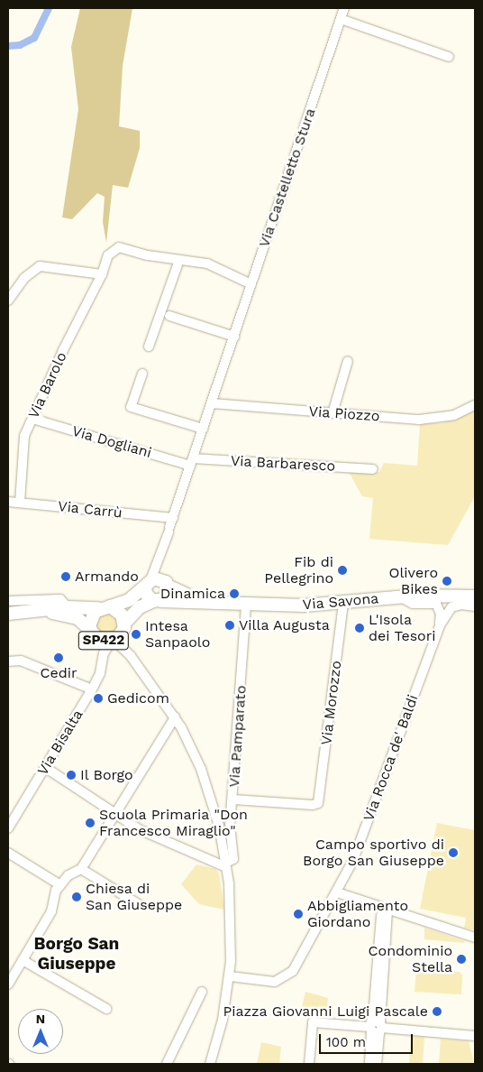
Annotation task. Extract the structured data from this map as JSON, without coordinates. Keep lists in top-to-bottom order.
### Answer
{
  "streets": {
    "main road": ["Via Savona", "SP422"],
    "street": [
      "Via Castelletto Stura",
      "Via Barolo",
      "Via Piozzo",
      "Via Dogliani",
      "Via Barbaresco",
      "Via Carrù",
      "Via Morozzo",
      "Via Pamparato",
      "Via Bisalta",
      "Via Rocca de' Baldi"
    ]
  },
  "crossings": [
    ["Via Castelletto Stura", "Via Barolo"],
    ["Via Castelletto Stura", "Via Piozzo"],
    ["Via Castelletto Stura", "Via Dogliani"],
    ["Via Castelletto Stura", "Via Barbaresco"],
    ["Via Castelletto Stura", "Via Carrù"],
    ["Via Castelletto Stura", "Via Savona"],
    ["Via Castelletto Stura", "SP422"],
    ["Via Barolo", "Via Dogliani"],
    ["Via Barolo", "Via Carrù"],
    ["Via Dogliani", "Via Barbaresco"],
    ["Via Savona", "SP422"],
    ["Via Savona", "Via Morozzo"],
    ["Via Savona", "Via Pamparato"],
    ["Via Savona", "Via Rocca de' Baldi"],
    ["SP422", "Via Bisalta"],
    ["Via Morozzo", "Via Pamparato"]
  ],
  "districts": ["Borgo San Giuseppe"],
  "places": [
    "Fib di Pellegrino",
    "Armando",
    "Olivero Bikes",
    "Dinamica",
    "Villa Augusta",
    "L'Isola dei Tesori",
    "Intesa Sanpaolo",
    "Cedir",
    "Gedicom",
    "Il Borgo",
    "Scuola Primaria \"Don Francesco Miraglio\"",
    "Campo sportivo di Borgo San Giuseppe",
    "Chiesa di San Giuseppe",
    "Abbigliamento Giordano",
    "Condominio Stella",
    "Piazza Giovanni Luigi Pascale"
  ],
  "scale_bar": "100 m",
  "north": "top"
}
